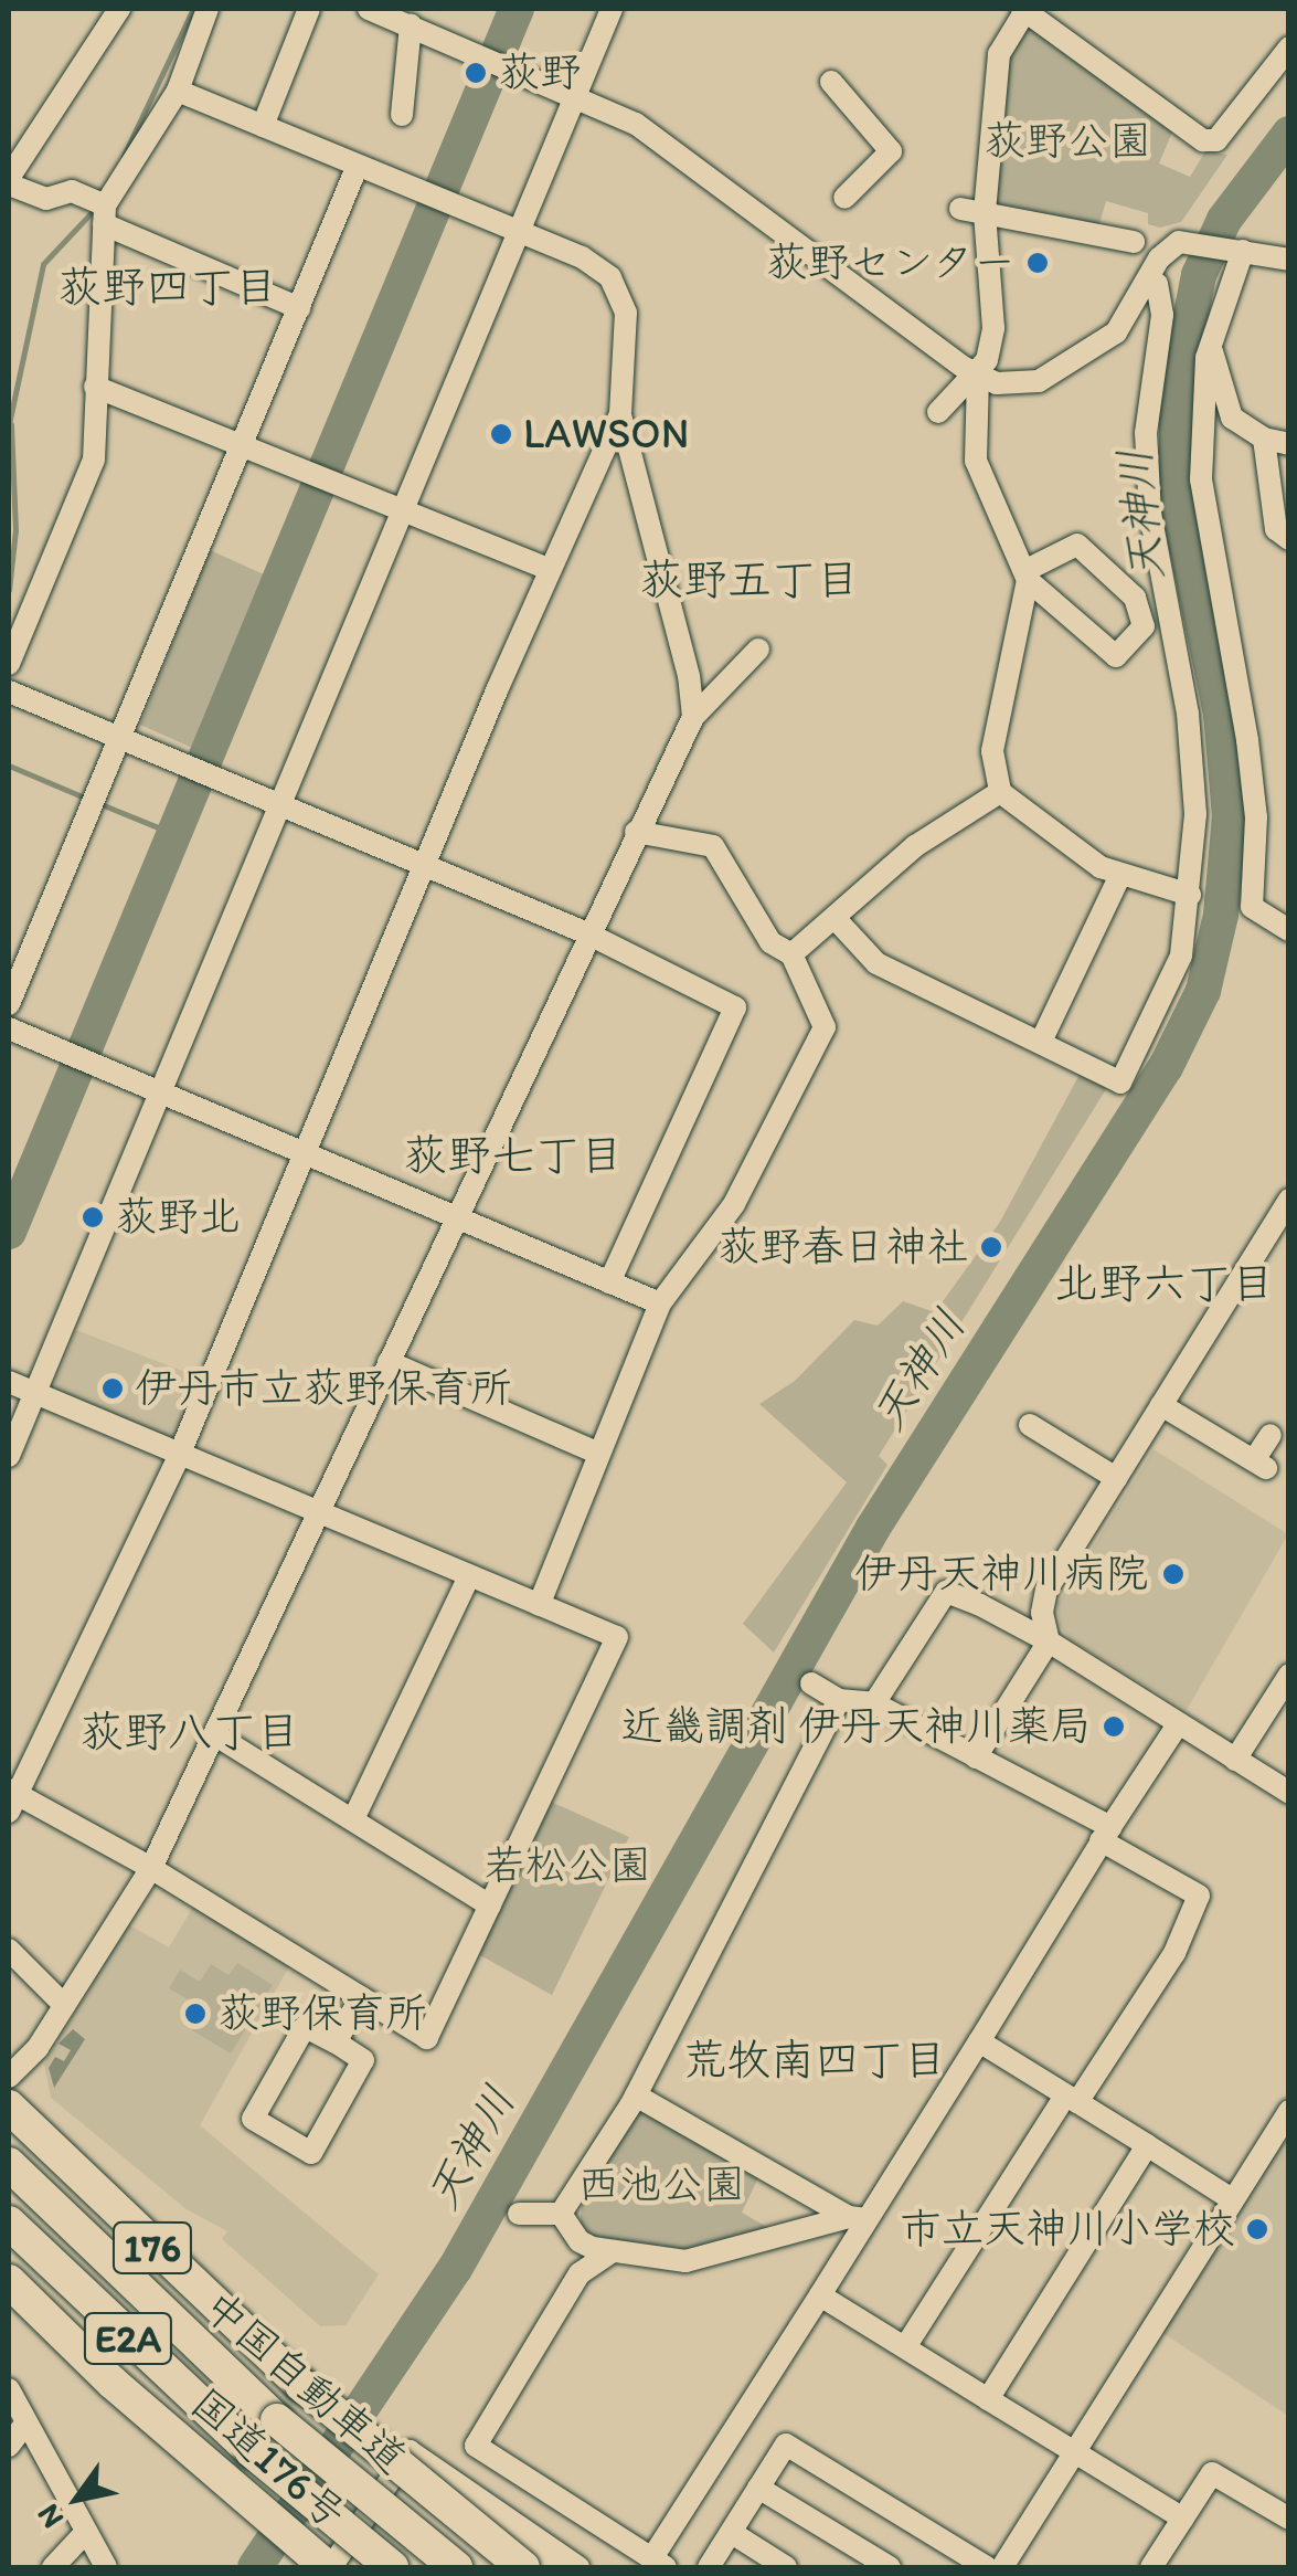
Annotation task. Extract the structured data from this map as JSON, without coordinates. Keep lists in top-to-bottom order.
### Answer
{
  "streets": {
    "highway": [
      "176",
      "E2A",
      "中国自動車道",
      "国道176号"
    ]
  },
  "districts": [
    "荻野四丁目",
    "荻野五丁目",
    "荻野七丁目",
    "北野六丁目",
    "荻野八丁目",
    "荒牧南四丁目"
  ],
  "water": ["天神川"],
  "parks": ["荻野公園", "若松公園", "西池公園"],
  "places": [
    "荻野",
    "荻野センター",
    "LAWSON",
    "荻野北",
    "荻野春日神社",
    "伊丹市立荻野保育所",
    "伊丹天神川病院",
    "近畿調剤 伊丹天神川薬局",
    "荻野保育所",
    "市立天神川小学校"
  ],
  "north": "bottom left"
}
